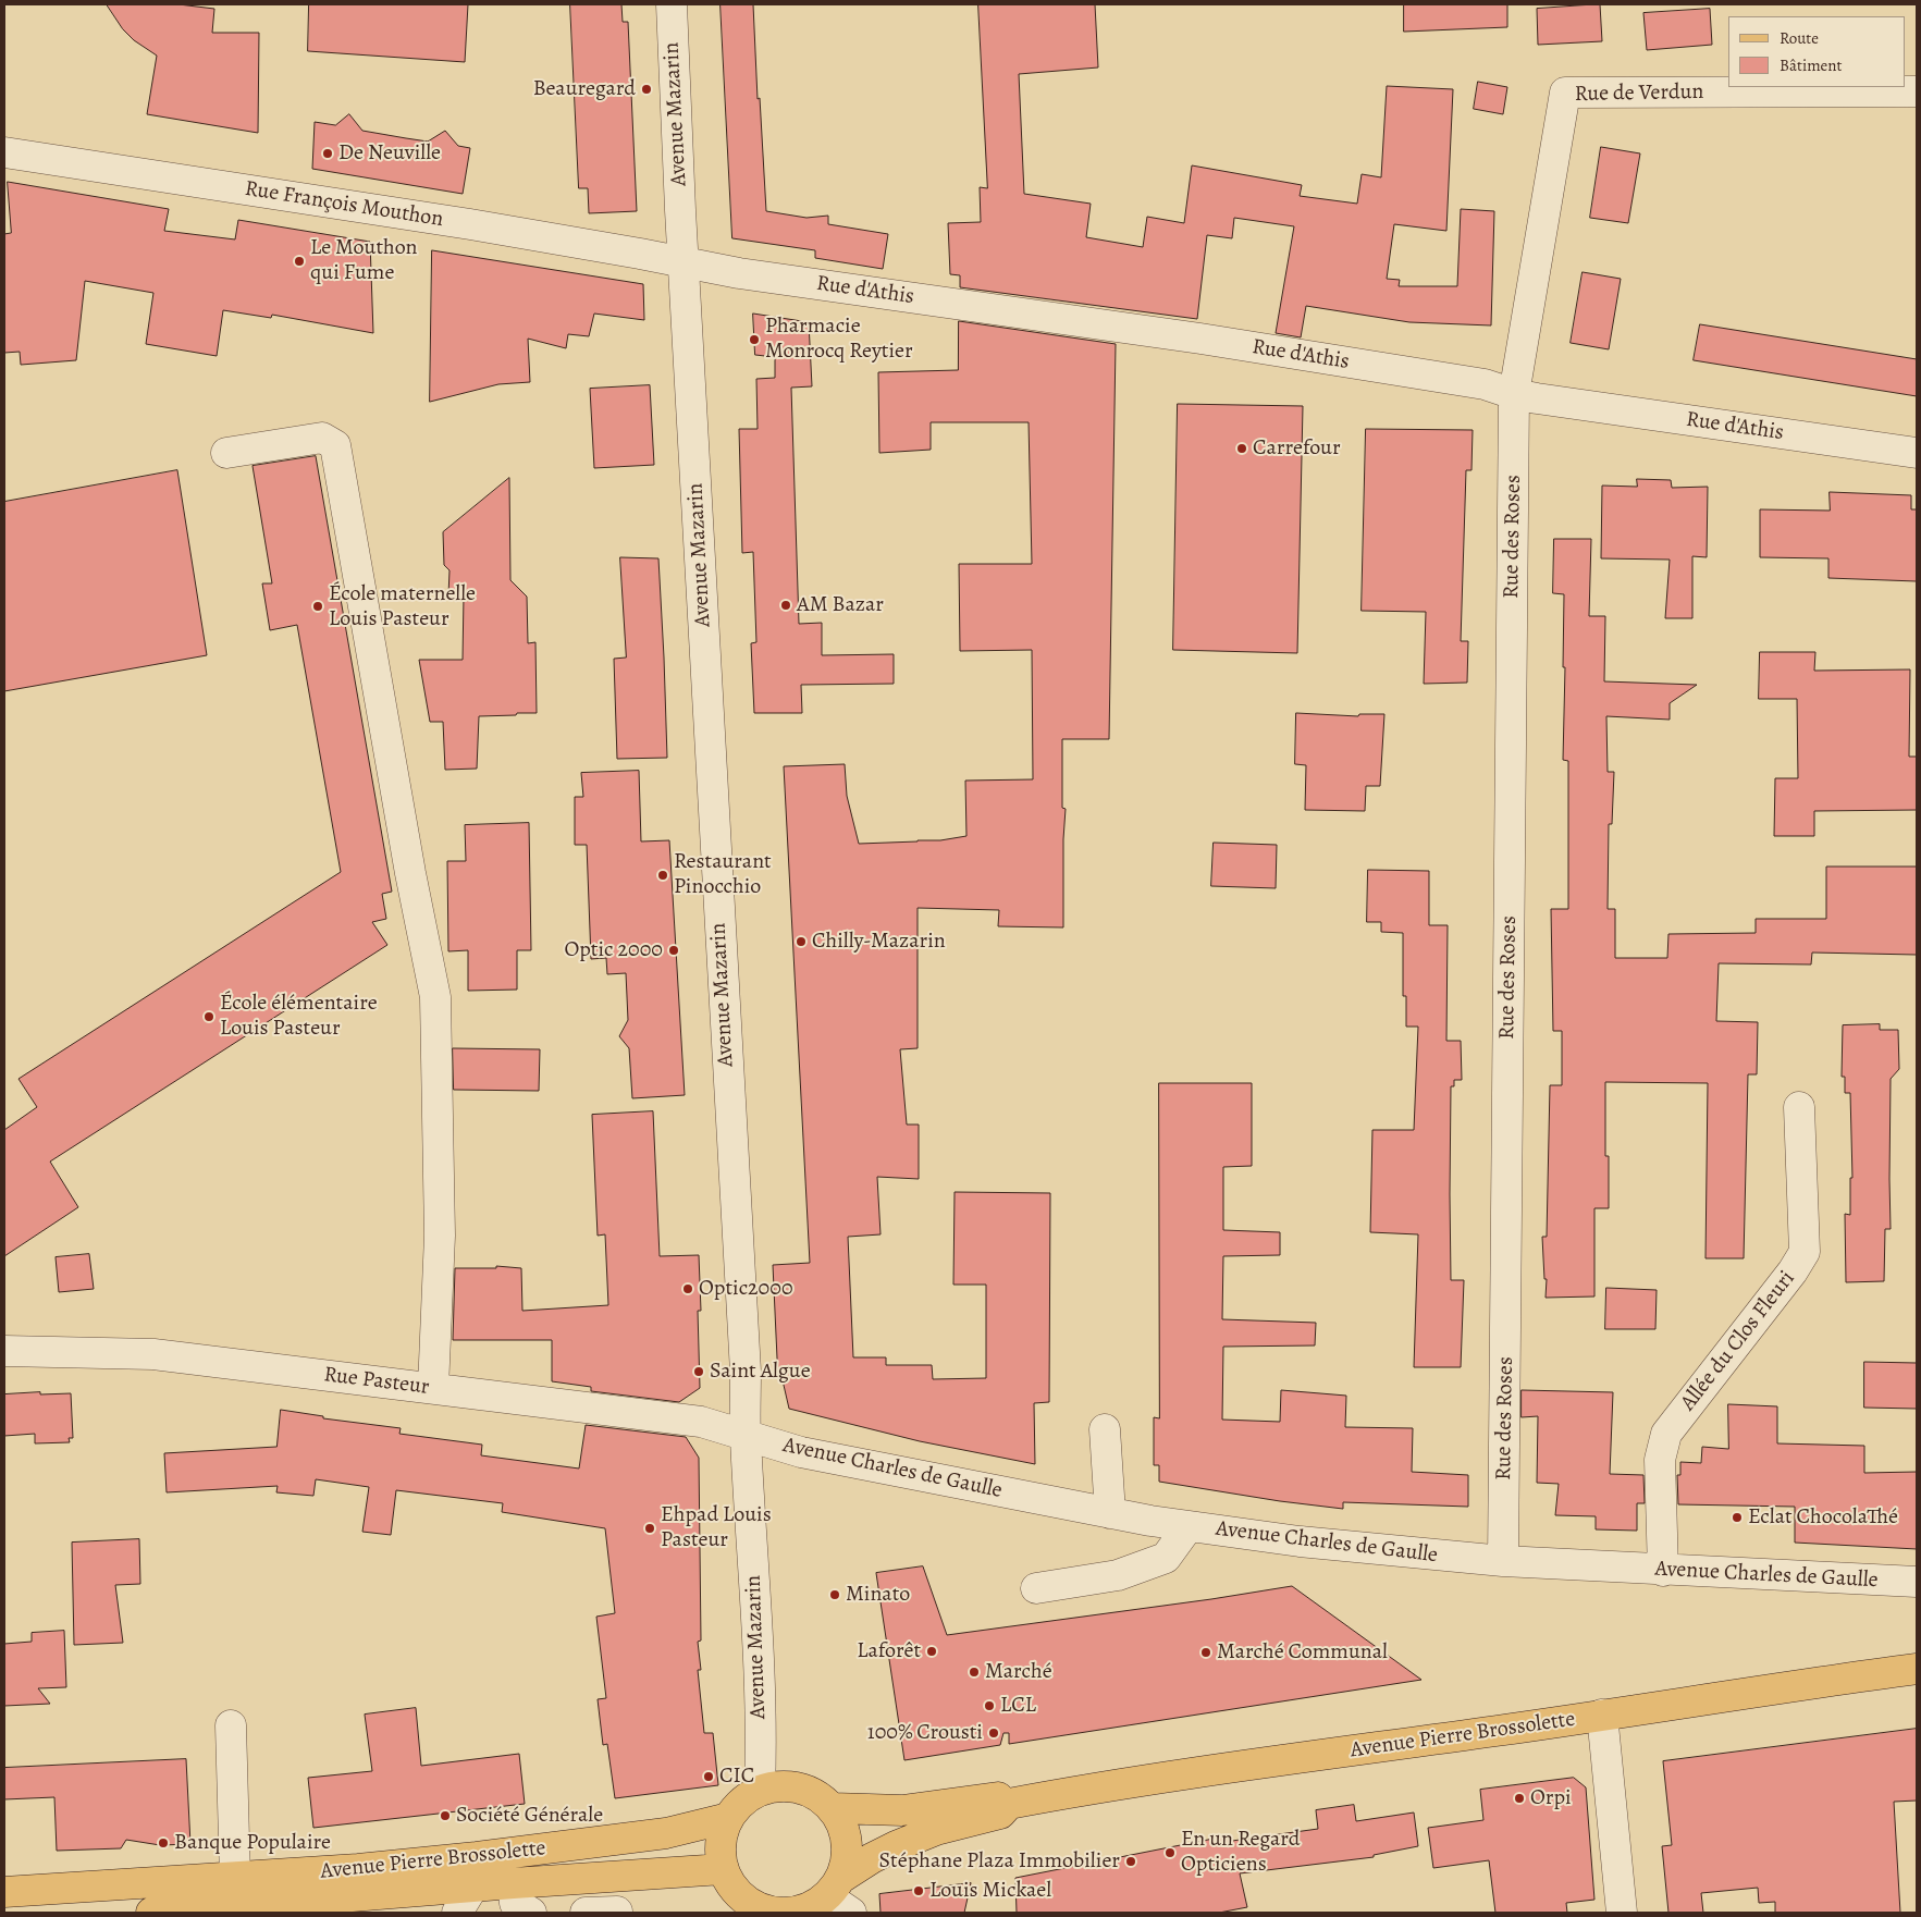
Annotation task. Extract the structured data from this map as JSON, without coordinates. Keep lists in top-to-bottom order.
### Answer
{
  "streets": {
    "main road": ["Avenue Pierre Brossolette"],
    "street": [
      "Rue de Verdun",
      "Avenue Mazarin",
      "Rue François Mouthon",
      "Rue d'Athis",
      "Rue des Roses",
      "Allée du Clos Fleuri",
      "Rue Pasteur",
      "Avenue Charles de Gaulle"
    ]
  },
  "crossings": [
    ["Rue de Verdun", "Rue d'Athis"],
    ["Rue de Verdun", "Rue des Roses"],
    ["Avenue Mazarin", "Rue François Mouthon"],
    ["Avenue Mazarin", "Rue d'Athis"],
    ["Avenue Mazarin", "Rue Pasteur"],
    ["Avenue Mazarin", "Avenue Charles de Gaulle"],
    ["Avenue Mazarin", "Avenue Pierre Brossolette"],
    ["Rue François Mouthon", "Rue d'Athis"],
    ["Rue d'Athis", "Rue des Roses"],
    ["Rue des Roses", "Avenue Charles de Gaulle"],
    ["Allée du Clos Fleuri", "Avenue Charles de Gaulle"],
    ["Rue Pasteur", "Avenue Charles de Gaulle"]
  ],
  "places": [
    "Beauregard",
    "De Neuville",
    "Le Mouthon qui Fume",
    "Pharmacie Monrocq Reytier",
    "Carrefour",
    "AM Bazar",
    "École maternelle Louis Pasteur",
    "Restaurant Pinocchio",
    "Chilly-Mazarin",
    "Optic 2000",
    "École élémentaire Louis Pasteur",
    "Optic2000",
    "Saint Algue",
    "Eclat ChocolaThé",
    "Ehpad Louis Pasteur",
    "Minato",
    "Laforêt",
    "Marché Communal",
    "Marché",
    "LCL",
    "100% Crousti",
    "CIC",
    "Orpi",
    "Société Générale",
    "Banque Populaire",
    "En un Regard Opticiens",
    "Stéphane Plaza Immobilier",
    "Louis Mickael"
  ],
  "legend": ["Route", "Bâtiment"]
}
